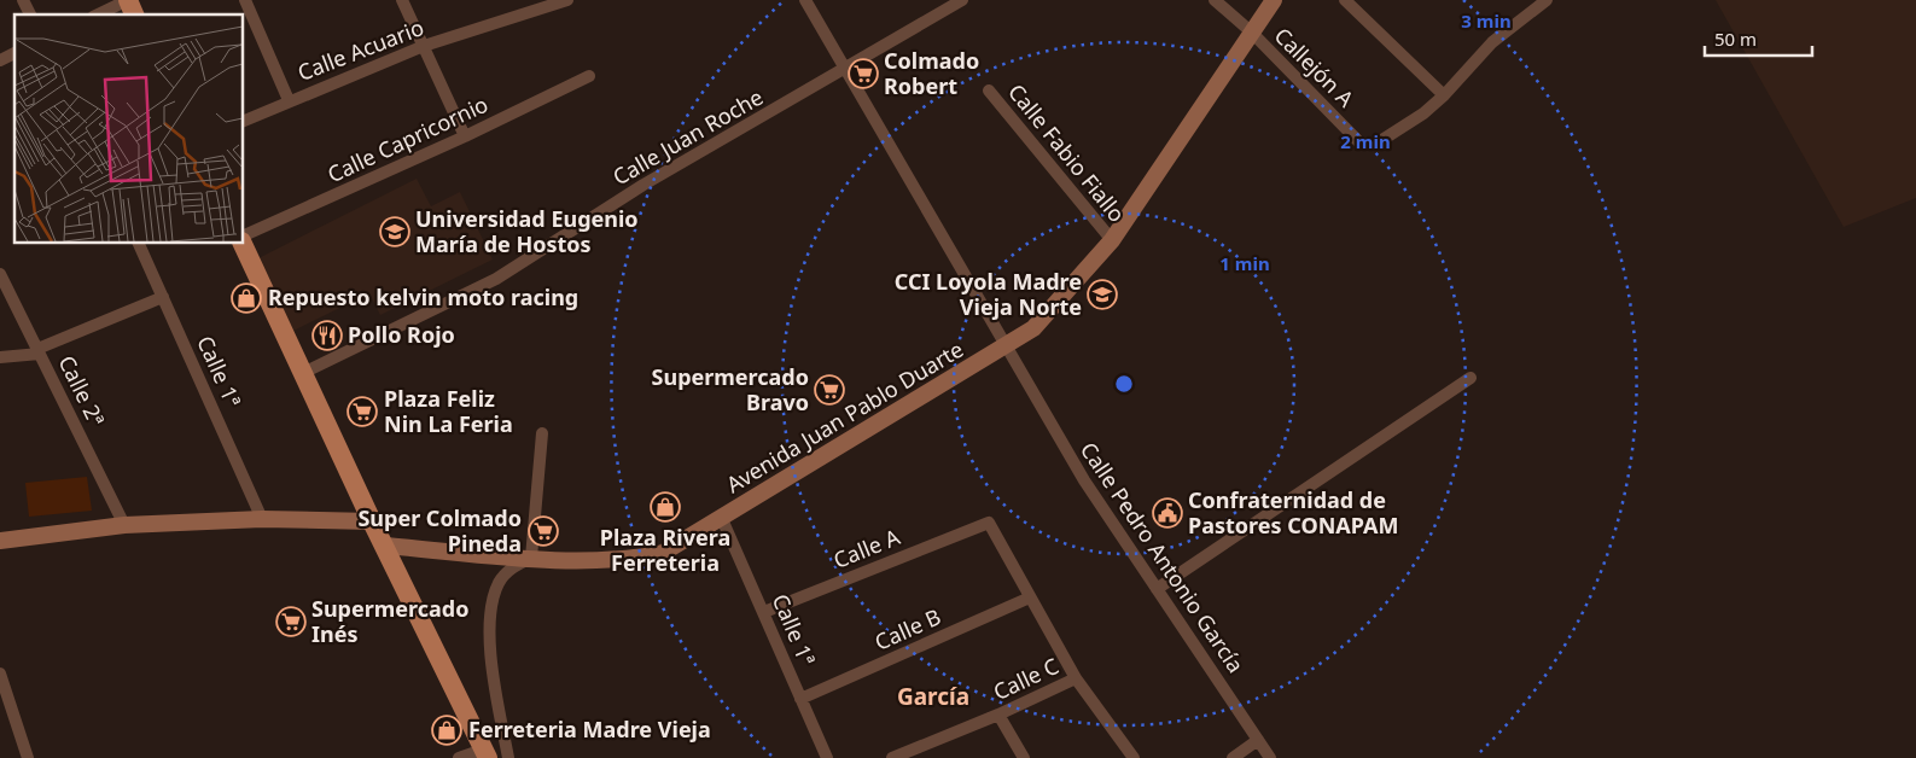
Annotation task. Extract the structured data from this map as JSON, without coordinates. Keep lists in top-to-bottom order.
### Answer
{
  "streets": {
    "main road": ["Avenida Juan Pablo Duarte"],
    "street": [
      "Calle Acuario",
      "Callejón A",
      "Calle Juan Roche",
      "Calle Capricornio",
      "Calle Fabio Fiallo",
      "Calle 1ª",
      "Calle 2ª",
      "Calle A",
      "Calle Pedro Antonio García",
      "Calle B",
      "Calle C"
    ]
  },
  "crossings": [
    ["Callejón A", "Avenida Juan Pablo Duarte"],
    ["Calle Juan Roche", "Calle Pedro Antonio García"],
    ["Calle Fabio Fiallo", "Avenida Juan Pablo Duarte"],
    ["Calle 1ª", "Avenida Juan Pablo Duarte"],
    ["Calle 1ª", "Calle A"],
    ["Calle 1ª", "Calle B"],
    ["Avenida Juan Pablo Duarte", "Calle Pedro Antonio García"],
    ["Calle A", "Calle B"]
  ],
  "districts": ["García"],
  "places": {
    "supermarket": [
      "Colmado Robert",
      "Supermercado Bravo",
      "Plaza Feliz Nin La Feria",
      "Super Colmado Pineda",
      "Supermercado Inés"
    ],
    "school or university": ["Universidad Eugenio María de Hostos", "CCI Loyola Madre Vieja Norte"],
    "shop": ["Repuesto kelvin moto racing", "Plaza Rivera Ferreteria", "Ferreteria Madre Vieja"],
    "restaurant": ["Pollo Rojo"],
    "public building": ["Confraternidad de Pastores CONAPAM"]
  },
  "scale_bar": "50 m",
  "rings": ["3 min", "2 min", "1 min"]
}
